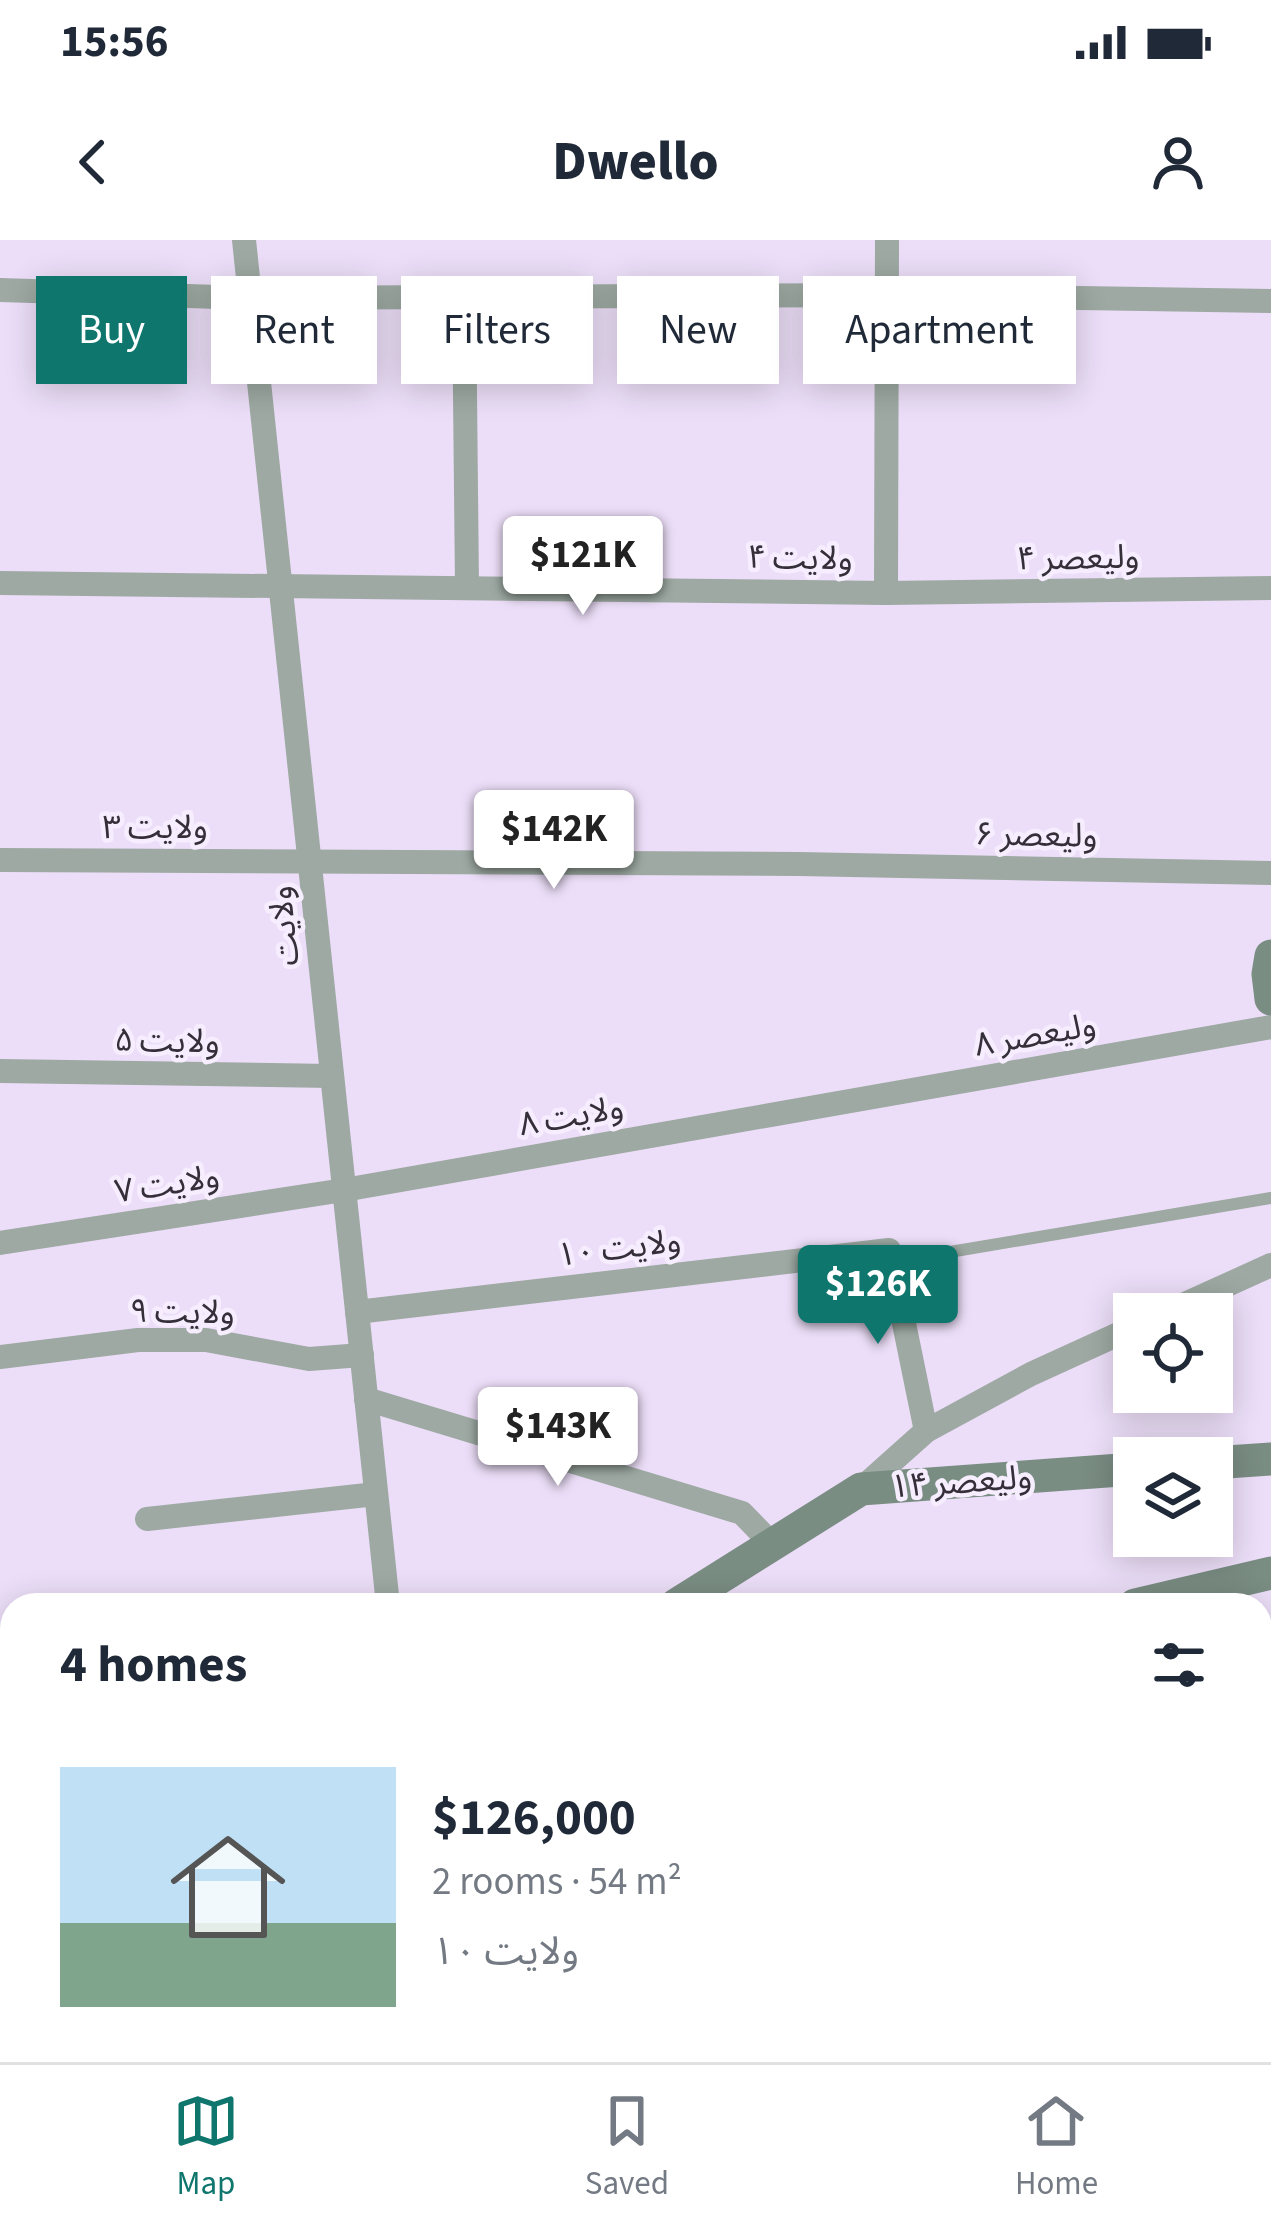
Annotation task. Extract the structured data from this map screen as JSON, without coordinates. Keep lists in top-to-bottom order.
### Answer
{
  "streets": {
    "street": [
      "ولایت ۴",
      "ولیعصر ۴",
      "ولایت ۳",
      "ولیعصر ۶",
      "ولایت",
      "ولیعصر ۸",
      "ولایت ۵",
      "ولایت ۸",
      "ولایت ۷",
      "ولایت ۱۰",
      "ولایت ۹",
      "ولیعصر ۱۴"
    ]
  },
  "crossings": [
    ["ولایت ۴", "ولیعصر ۴"],
    ["ولایت ۴", "ولایت"],
    ["ولایت ۳", "ولیعصر ۶"],
    ["ولایت ۳", "ولایت"],
    ["ولایت", "ولایت ۵"],
    ["ولایت", "ولایت ۸"],
    ["ولایت", "ولایت ۷"],
    ["ولایت", "ولایت ۱۰"],
    ["ولایت", "ولایت ۹"],
    ["ولیعصر ۸", "ولایت ۸"],
    ["ولایت ۸", "ولایت ۷"]
  ],
  "page": {
    "status": "15:56",
    "header": "Dwello",
    "chip": [
      "Buy",
      "Rent",
      "Filters",
      "New",
      "Apartment"
    ],
    "price": [
      "$121K",
      "$142K",
      "$126K",
      "$143K"
    ],
    "heading": "4 homes",
    "list": [
      {
        "name": "$126,000",
        "note": "2 rooms · 54 m² · ولایت ۱۰"
      }
    ],
    "tabs": ["Map", "Saved", "Home"]
  }
}
